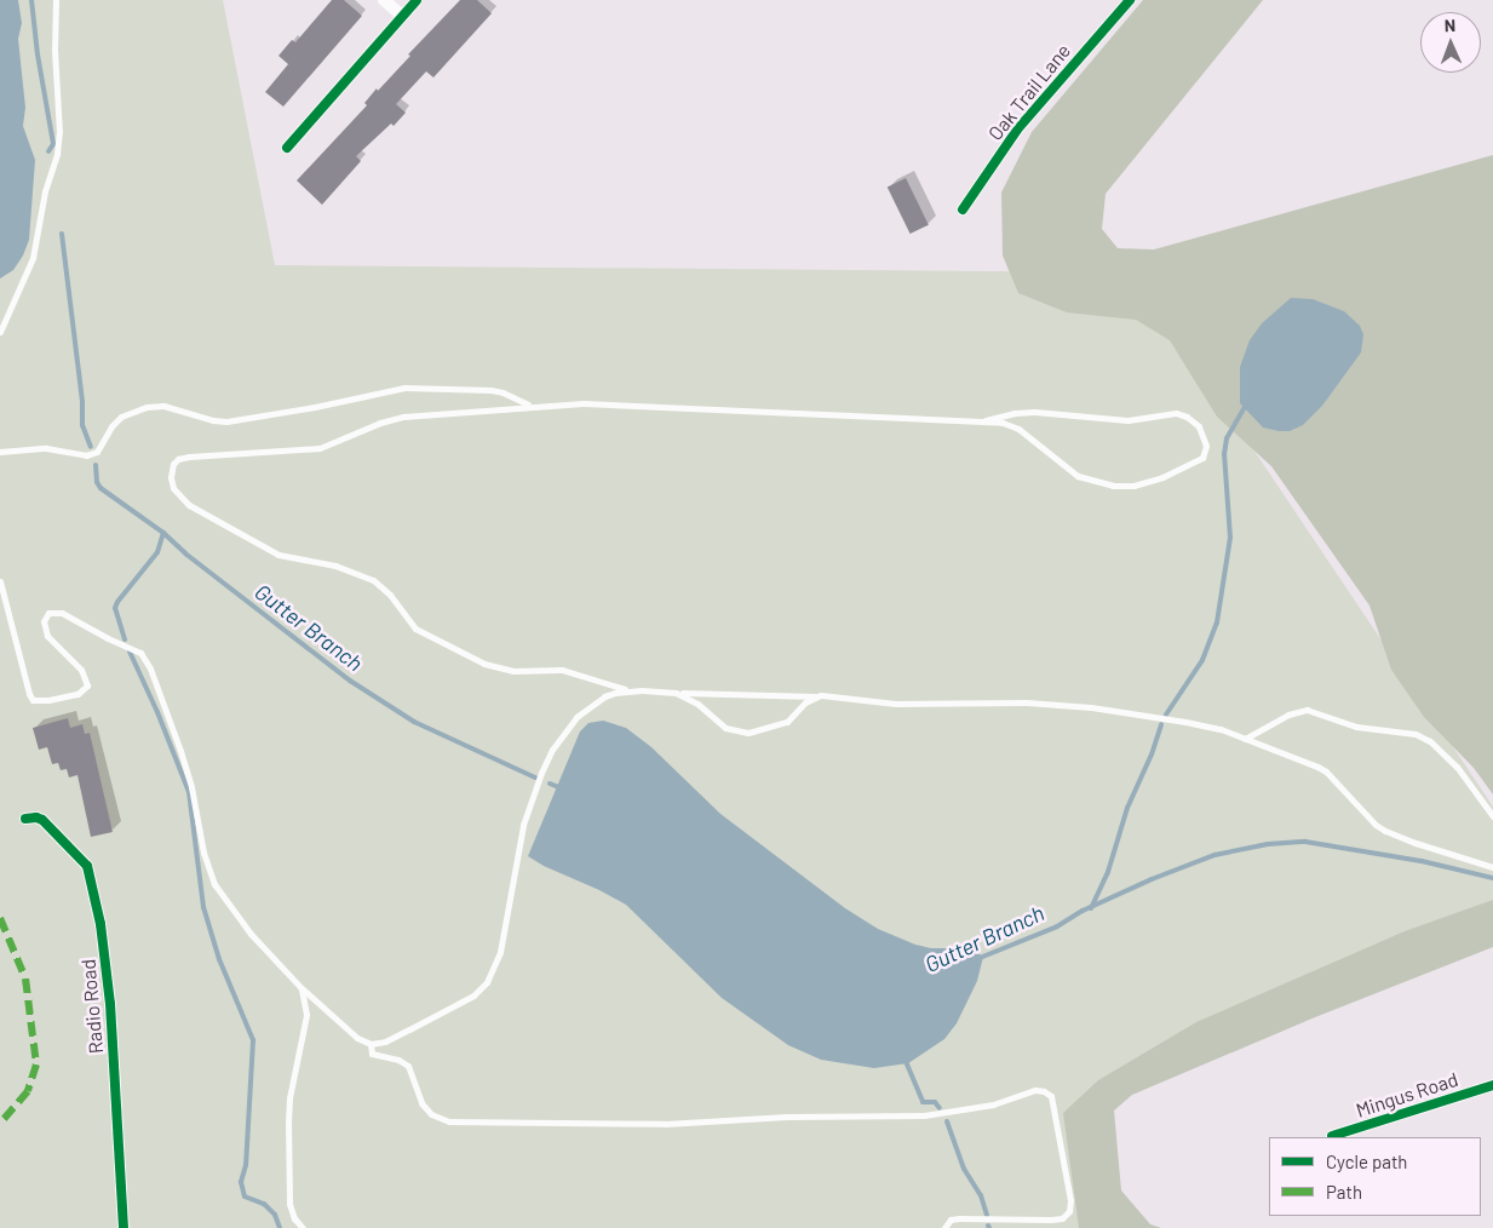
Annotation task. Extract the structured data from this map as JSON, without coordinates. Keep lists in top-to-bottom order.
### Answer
{
  "streets": {
    "street": ["Oak Trail Lane", "Radio Road", "Mingus Road"]
  },
  "water": ["Gutter Branch"],
  "legend": ["Cycle path", "Path"],
  "north": "top"
}
